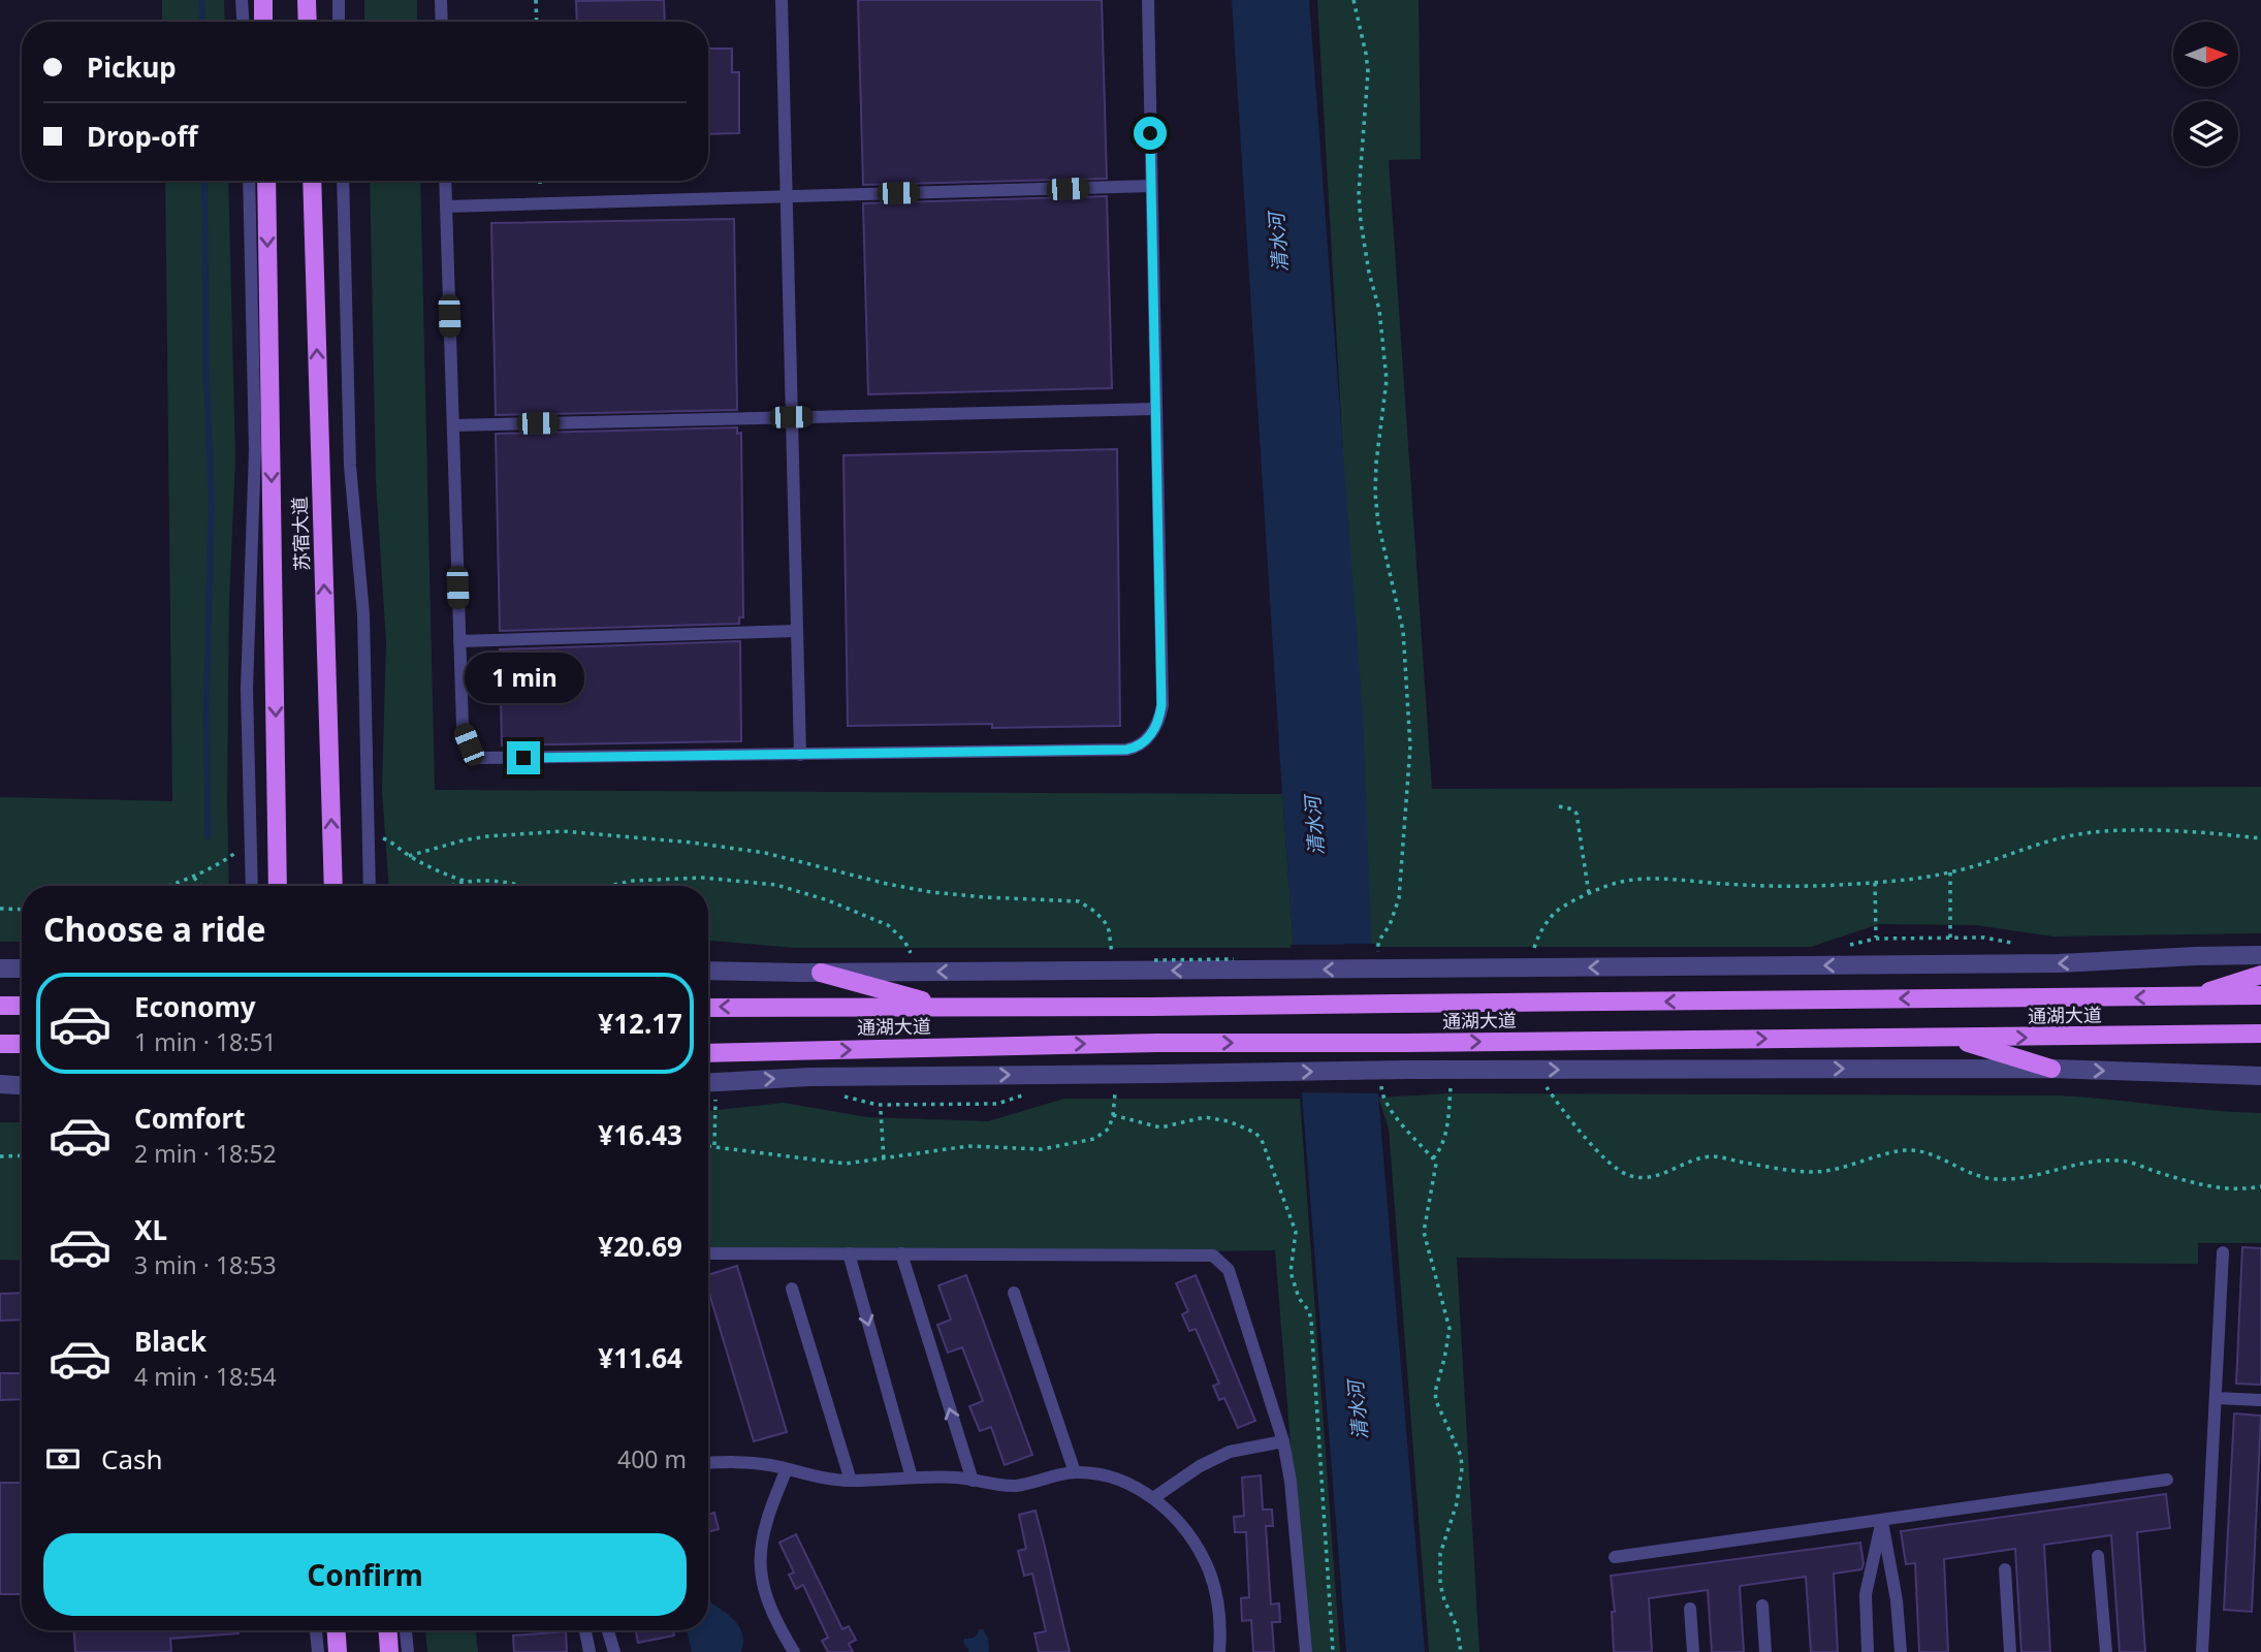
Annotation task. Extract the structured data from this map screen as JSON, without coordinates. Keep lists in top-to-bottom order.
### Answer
{
  "streets": {
    "main road": ["苏宿大道", "通湖大道"]
  },
  "water": ["清水河"],
  "north": "right",
  "page": {
    "banner": ["Pickup", "Drop-off"],
    "bubble": "1 min",
    "heading": "Choose a ride",
    "list": [
      {
        "name": "Economy",
        "note": "1 min · 18:51",
        "value": "¥12.17"
      },
      {
        "name": "Comfort",
        "note": "2 min · 18:52",
        "value": "¥16.43"
      },
      {
        "name": "XL",
        "note": "3 min · 18:53",
        "value": "¥20.69"
      },
      {
        "name": "Black",
        "note": "4 min · 18:54",
        "value": "¥11.64"
      }
    ],
    "pay": ["Cash", "400 m"],
    "buttons": "Confirm"
  }
}
